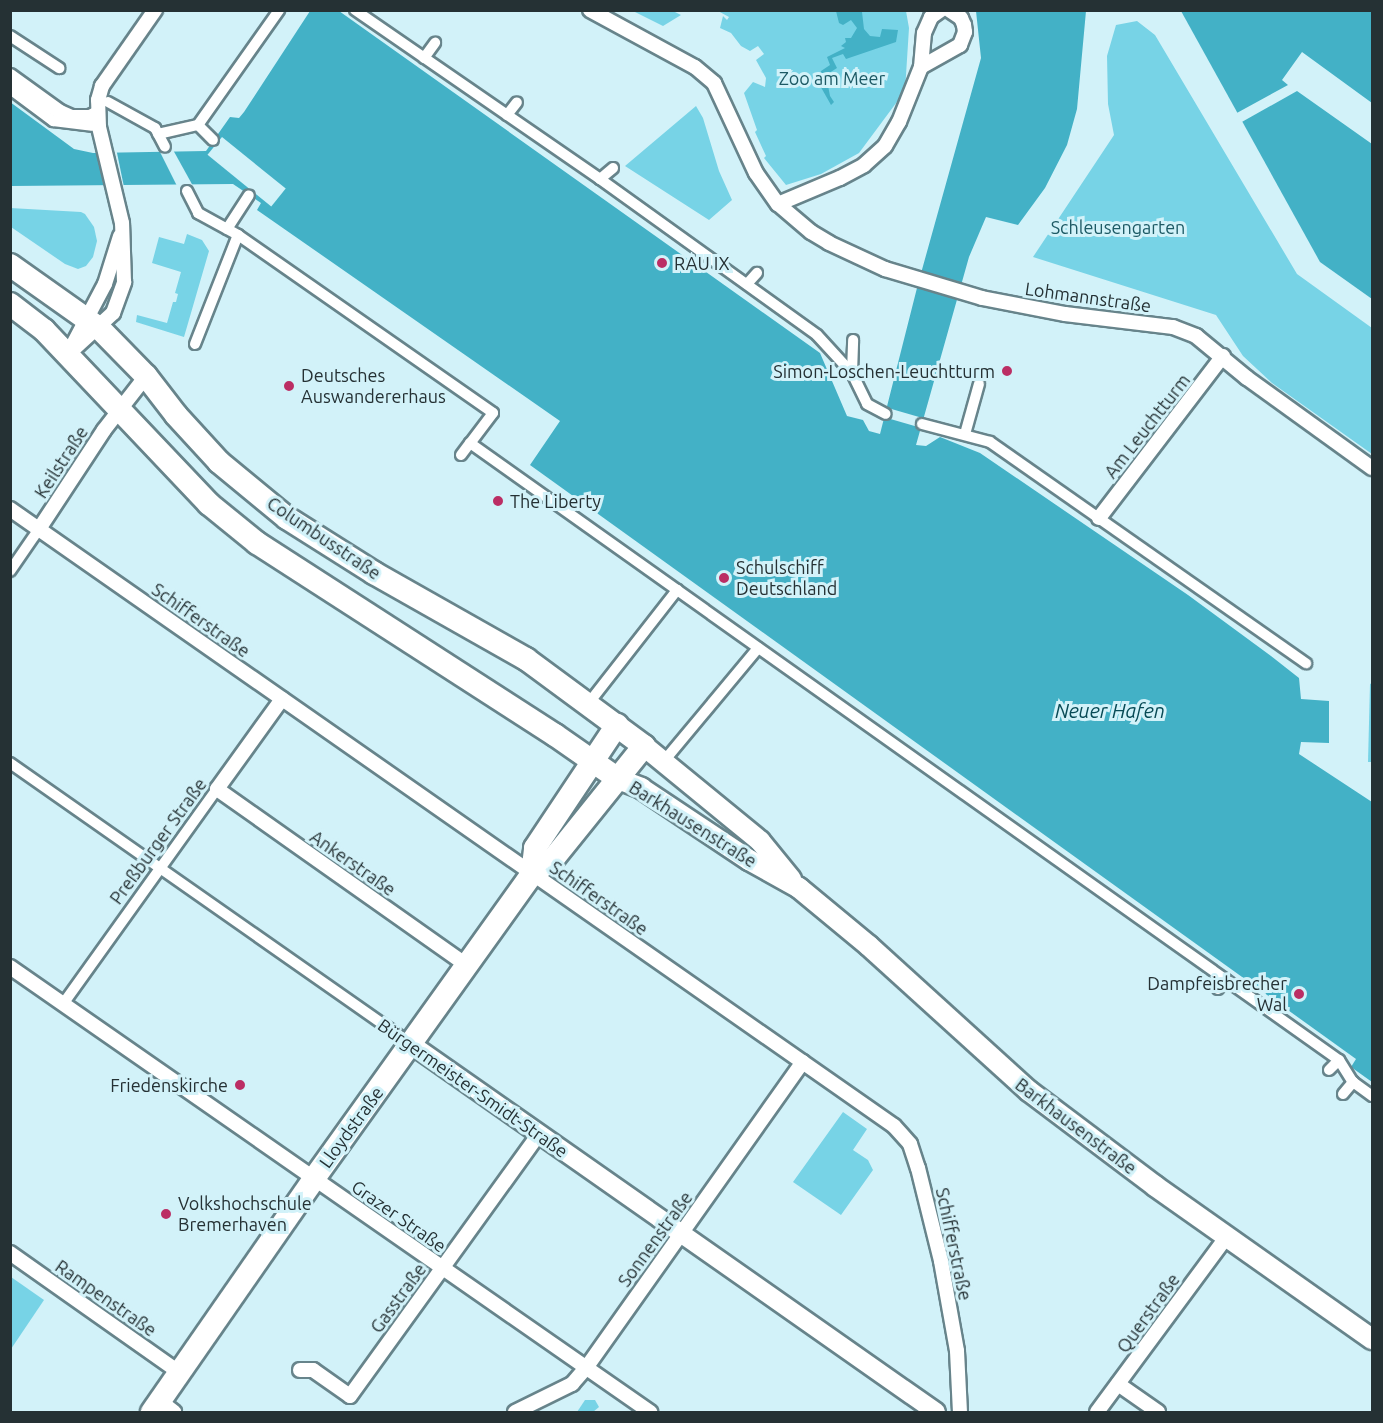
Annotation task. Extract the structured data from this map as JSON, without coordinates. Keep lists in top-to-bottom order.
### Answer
{
  "streets": {
    "main road": ["Columbusstraße", "Barkhausenstraße", "Lloydstraße"],
    "street": [
      "Lohmannstraße",
      "Am Leuchtturm",
      "Keilstraße",
      "Schifferstraße",
      "Preßburger Straße",
      "Ankerstraße",
      "Bürgermeister-Smidt-Straße",
      "Grazer Straße",
      "Sonnenstraße",
      "Rampenstraße",
      "Gasstraße",
      "Querstraße"
    ]
  },
  "crossings": [
    ["Lohmannstraße", "Am Leuchtturm"],
    ["Keilstraße", "Columbusstraße"],
    ["Keilstraße", "Schifferstraße"],
    ["Columbusstraße", "Barkhausenstraße"],
    ["Columbusstraße", "Lloydstraße"],
    ["Schifferstraße", "Preßburger Straße"],
    ["Schifferstraße", "Lloydstraße"],
    ["Schifferstraße", "Sonnenstraße"],
    ["Barkhausenstraße", "Lloydstraße"],
    ["Barkhausenstraße", "Querstraße"],
    ["Preßburger Straße", "Ankerstraße"],
    ["Preßburger Straße", "Bürgermeister-Smidt-Straße"],
    ["Preßburger Straße", "Grazer Straße"],
    ["Ankerstraße", "Lloydstraße"],
    ["Bürgermeister-Smidt-Straße", "Lloydstraße"],
    ["Bürgermeister-Smidt-Straße", "Sonnenstraße"],
    ["Bürgermeister-Smidt-Straße", "Gasstraße"],
    ["Lloydstraße", "Grazer Straße"],
    ["Lloydstraße", "Rampenstraße"],
    ["Grazer Straße", "Sonnenstraße"],
    ["Grazer Straße", "Gasstraße"]
  ],
  "water": ["Neuer Hafen"],
  "parks": ["Zoo am Meer", "Schleusengarten"],
  "places": [
    "RAU IX",
    "Simon-Loschen-Leuchtturm",
    "Deutsches Auswandererhaus",
    "The Liberty",
    "Schulschiff Deutschland",
    "Dampfeisbrecher Wal",
    "Friedenskirche",
    "Volkshochschule Bremerhaven"
  ]
}
